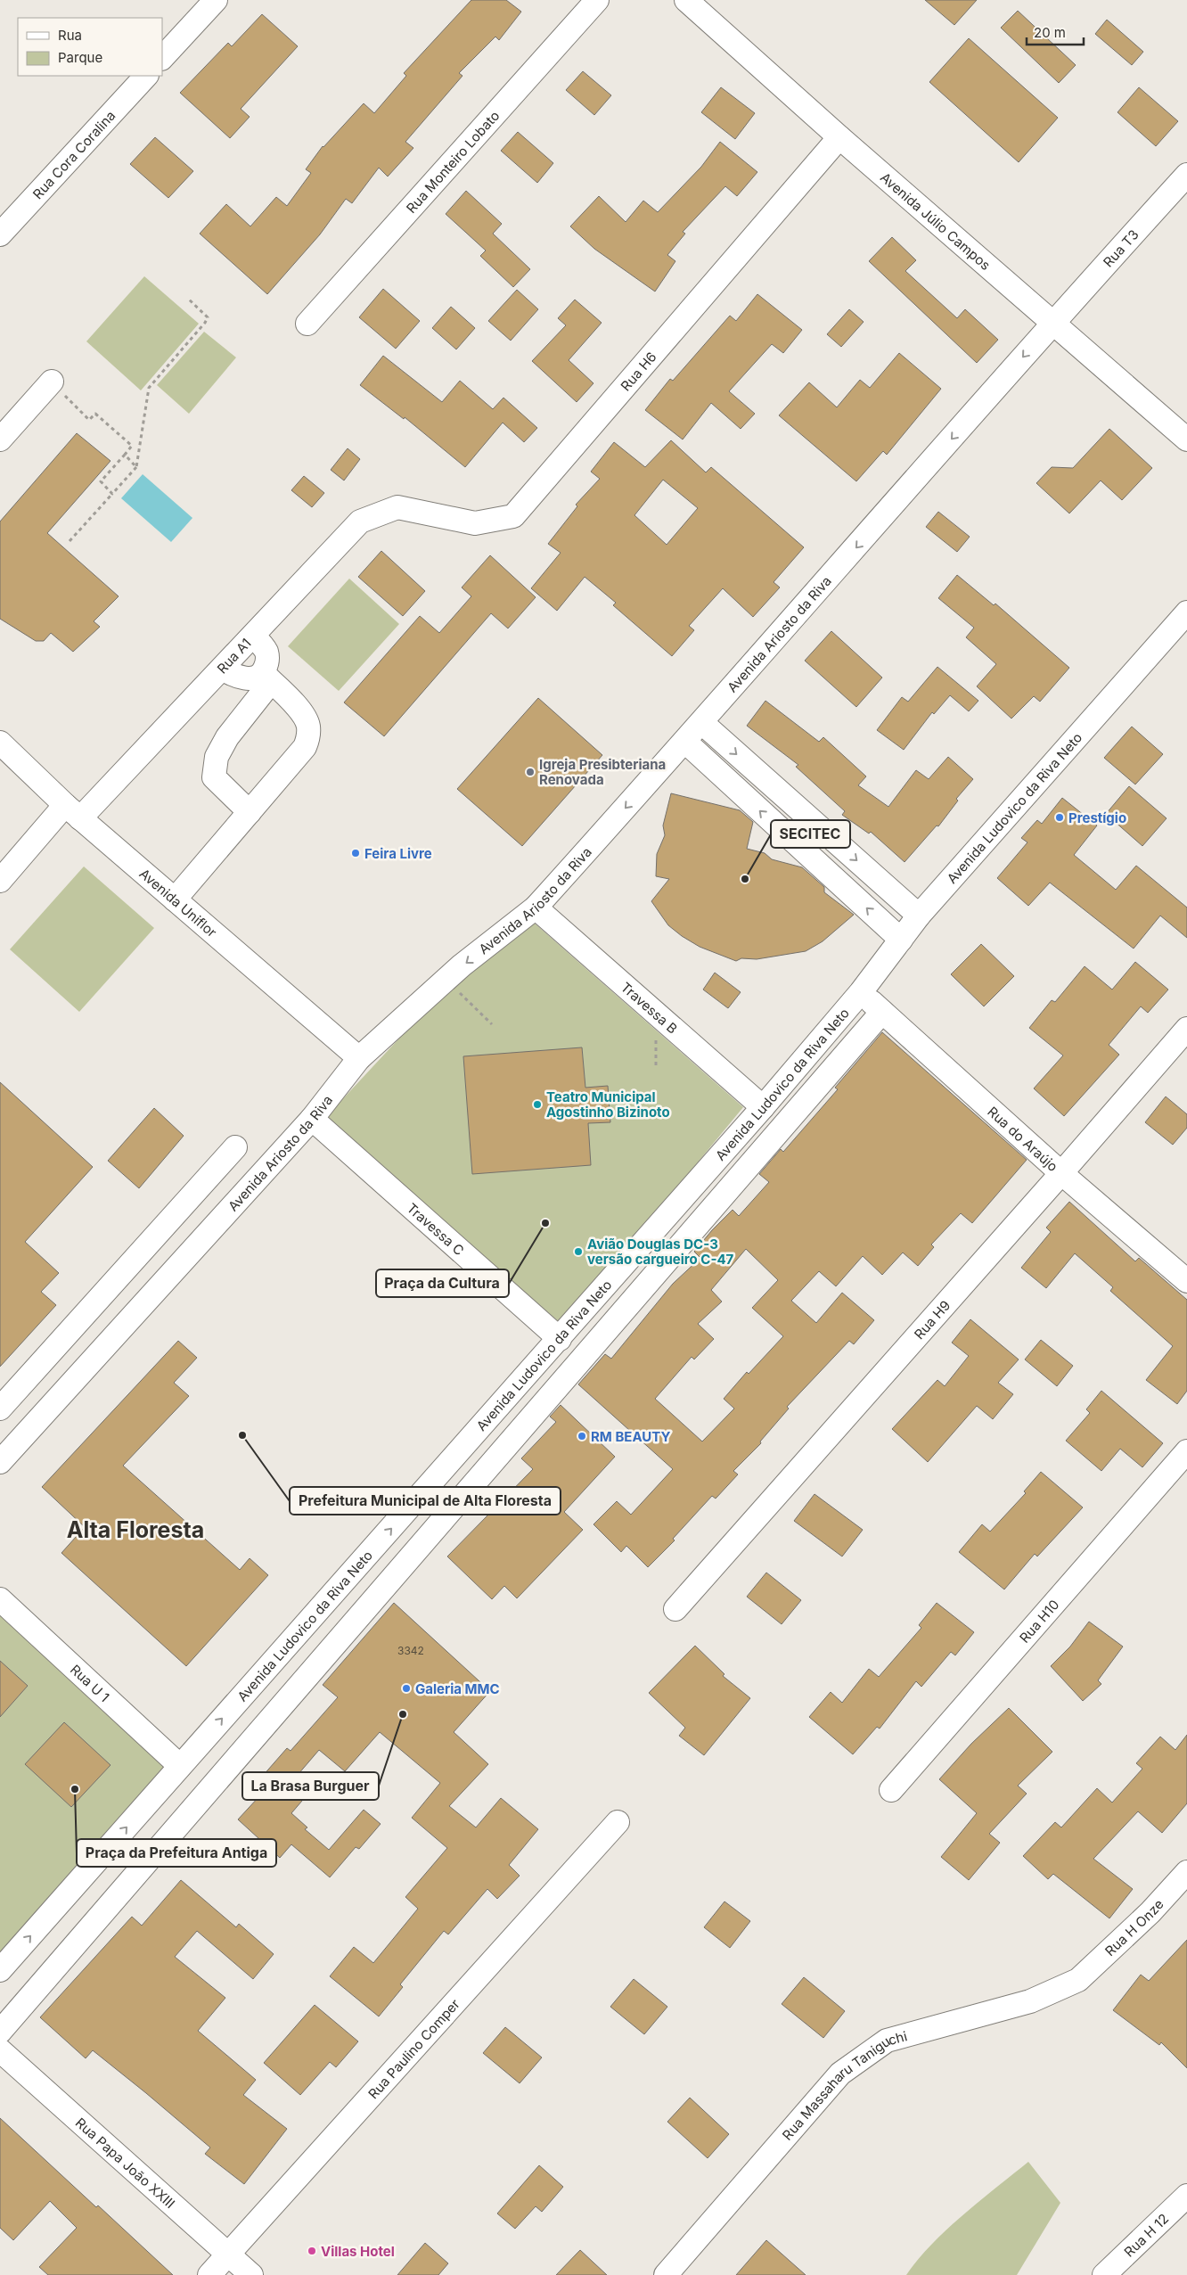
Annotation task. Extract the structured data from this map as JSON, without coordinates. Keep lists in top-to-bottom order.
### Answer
{
  "streets": {
    "street": [
      "Rua Cora Coralina",
      "Rua Monteiro Lobato",
      "Avenida Júlio Campos",
      "Rua T3",
      "Rua H6",
      "Avenida Ariosto da Riva",
      "Rua A1",
      "Avenida Ludovico da Riva Neto",
      "Avenida Uniflor",
      "Travessa B",
      "Rua do Araújo",
      "Travessa C",
      "Rua H9",
      "Rua H10",
      "Rua U 1",
      "Rua H Onze",
      "Rua Paulino Comper",
      "Rua Massaharu Taniguchi",
      "Rua Papa João XXIII",
      "Rua H 12"
    ]
  },
  "crossings": [
    ["Avenida Júlio Campos", "Rua T3"],
    ["Avenida Júlio Campos", "Rua H6"],
    ["Avenida Júlio Campos", "Avenida Ariosto da Riva"],
    ["Rua T3", "Avenida Ariosto da Riva"],
    ["Rua H6", "Rua A1"],
    ["Avenida Ariosto da Riva", "Avenida Uniflor"],
    ["Avenida Ariosto da Riva", "Travessa B"],
    ["Avenida Ariosto da Riva", "Travessa C"],
    ["Rua A1", "Avenida Uniflor"],
    ["Avenida Ludovico da Riva Neto", "Travessa B"],
    ["Avenida Ludovico da Riva Neto", "Rua do Araújo"],
    ["Avenida Ludovico da Riva Neto", "Travessa C"],
    ["Avenida Ludovico da Riva Neto", "Rua U 1"],
    ["Rua do Araújo", "Rua H9"],
    ["Rua H Onze", "Rua Massaharu Taniguchi"],
    ["Rua Paulino Comper", "Rua Papa João XXIII"]
  ],
  "one_way": ["Avenida Ariosto da Riva"],
  "districts": ["Alta Floresta"],
  "places": [
    "Igreja Presibteriana Renovada",
    "Prestígio",
    "Feira Livre",
    "SECITEC",
    "Teatro Municipal Agostinho Bizinoto",
    "Praça da Cultura",
    "Avião Douglas DC-3 versão cargueiro C-47",
    "Prefeitura Municipal de Alta Floresta",
    "RM BEAUTY",
    "Galeria MMC",
    "La Brasa Burguer",
    "Praça da Prefeitura Antiga",
    "Villas Hotel"
  ],
  "house_numbers": ["3342"],
  "legend": ["Rua", "Parque"],
  "scale_bar": "20 m"
}
